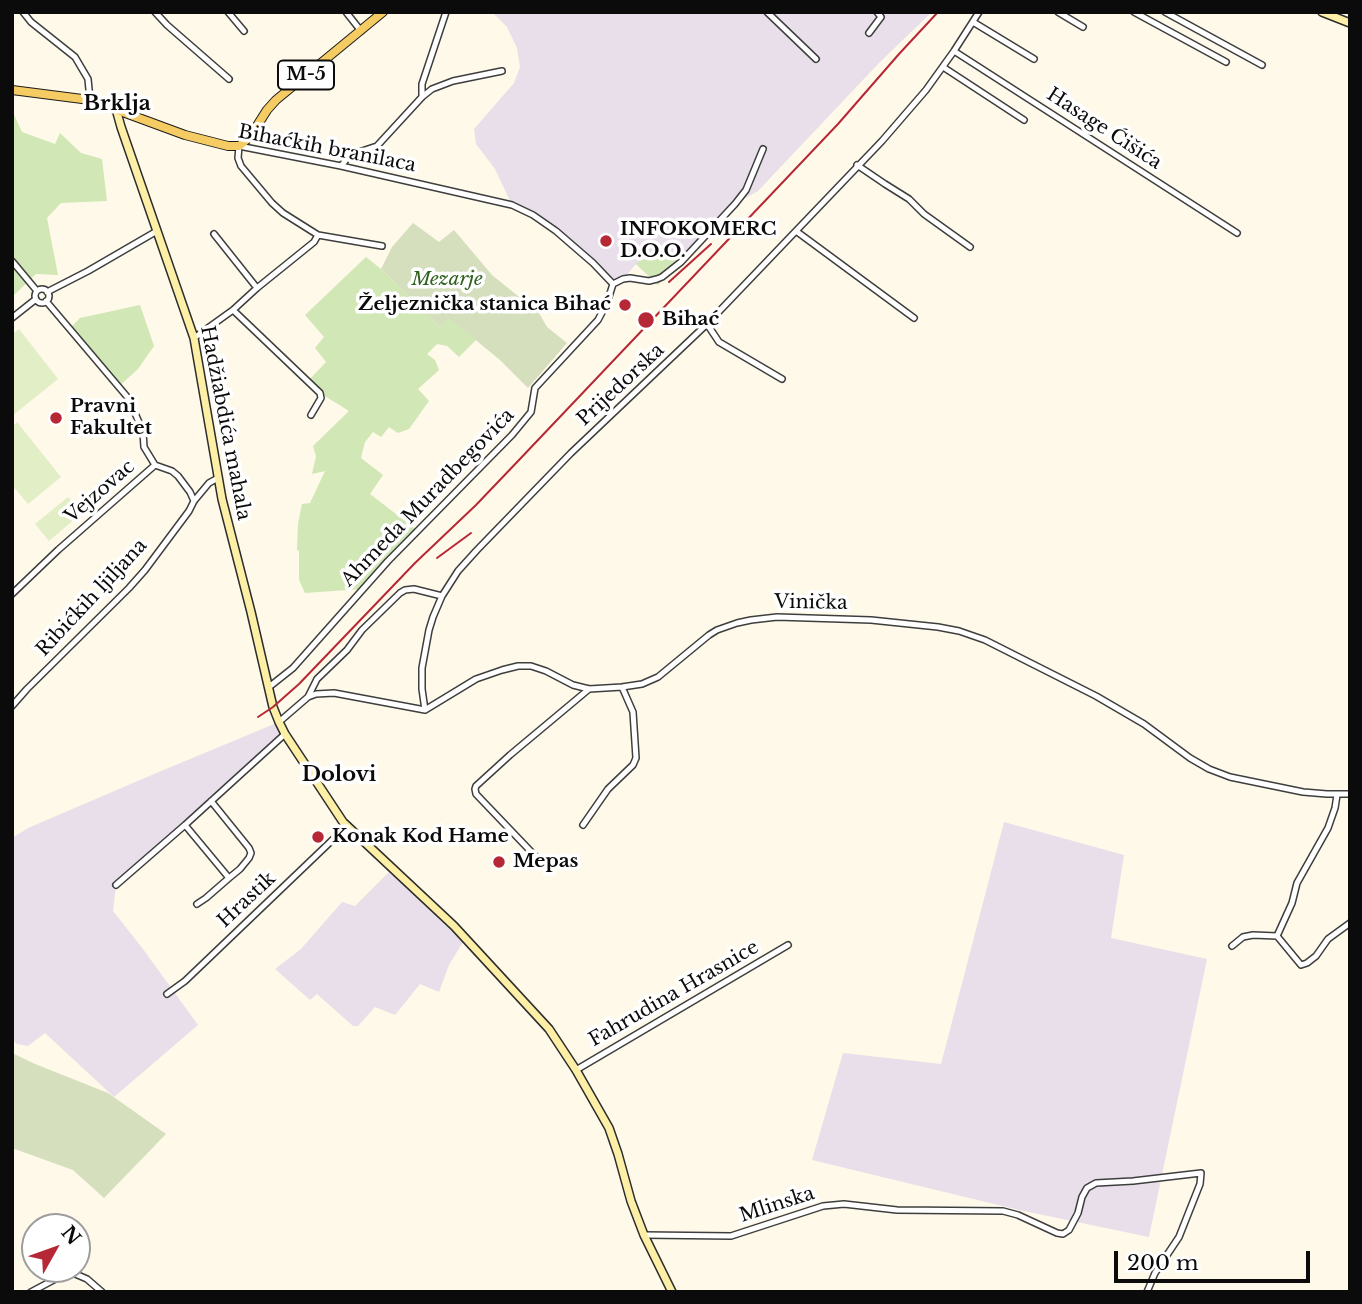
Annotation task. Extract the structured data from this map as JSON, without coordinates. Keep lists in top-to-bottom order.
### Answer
{
  "streets": {
    "main road": ["M-5", "Bihaćkih branilaca"],
    "street": [
      "Hasage Ćišića",
      "Prijedorska",
      "Hadžiabdića mahala",
      "Vejzovac",
      "Ahmeda Muradbegovića",
      "Ribićkih ljiljana",
      "Vinička",
      "Hrastik",
      "Fahrudina Hrasnice",
      "Mlinska"
    ]
  },
  "crossings": [
    ["M-5", "Bihaćkih branilaca"],
    ["Hasage Ćišića", "Prijedorska"],
    ["Bihaćkih branilaca", "Hadžiabdića mahala"],
    ["Bihaćkih branilaca", "Ahmeda Muradbegovića"],
    ["Prijedorska", "Vinička"],
    ["Hadžiabdića mahala", "Ahmeda Muradbegovića"],
    ["Hadžiabdića mahala", "Ribićkih ljiljana"],
    ["Hadžiabdića mahala", "Hrastik"],
    ["Hadžiabdića mahala", "Fahrudina Hrasnice"],
    ["Hadžiabdića mahala", "Mlinska"]
  ],
  "districts": ["Brklja", "Dolovi"],
  "parks": ["Mezarje"],
  "places": [
    "INFOKOMERC D.O.O.",
    "Željeznička stanica Bihać",
    "Bihać",
    "Pravni Fakultet",
    "Konak Kod Hame",
    "Mepas"
  ],
  "scale_bar": "200 m",
  "north": "top right"
}
